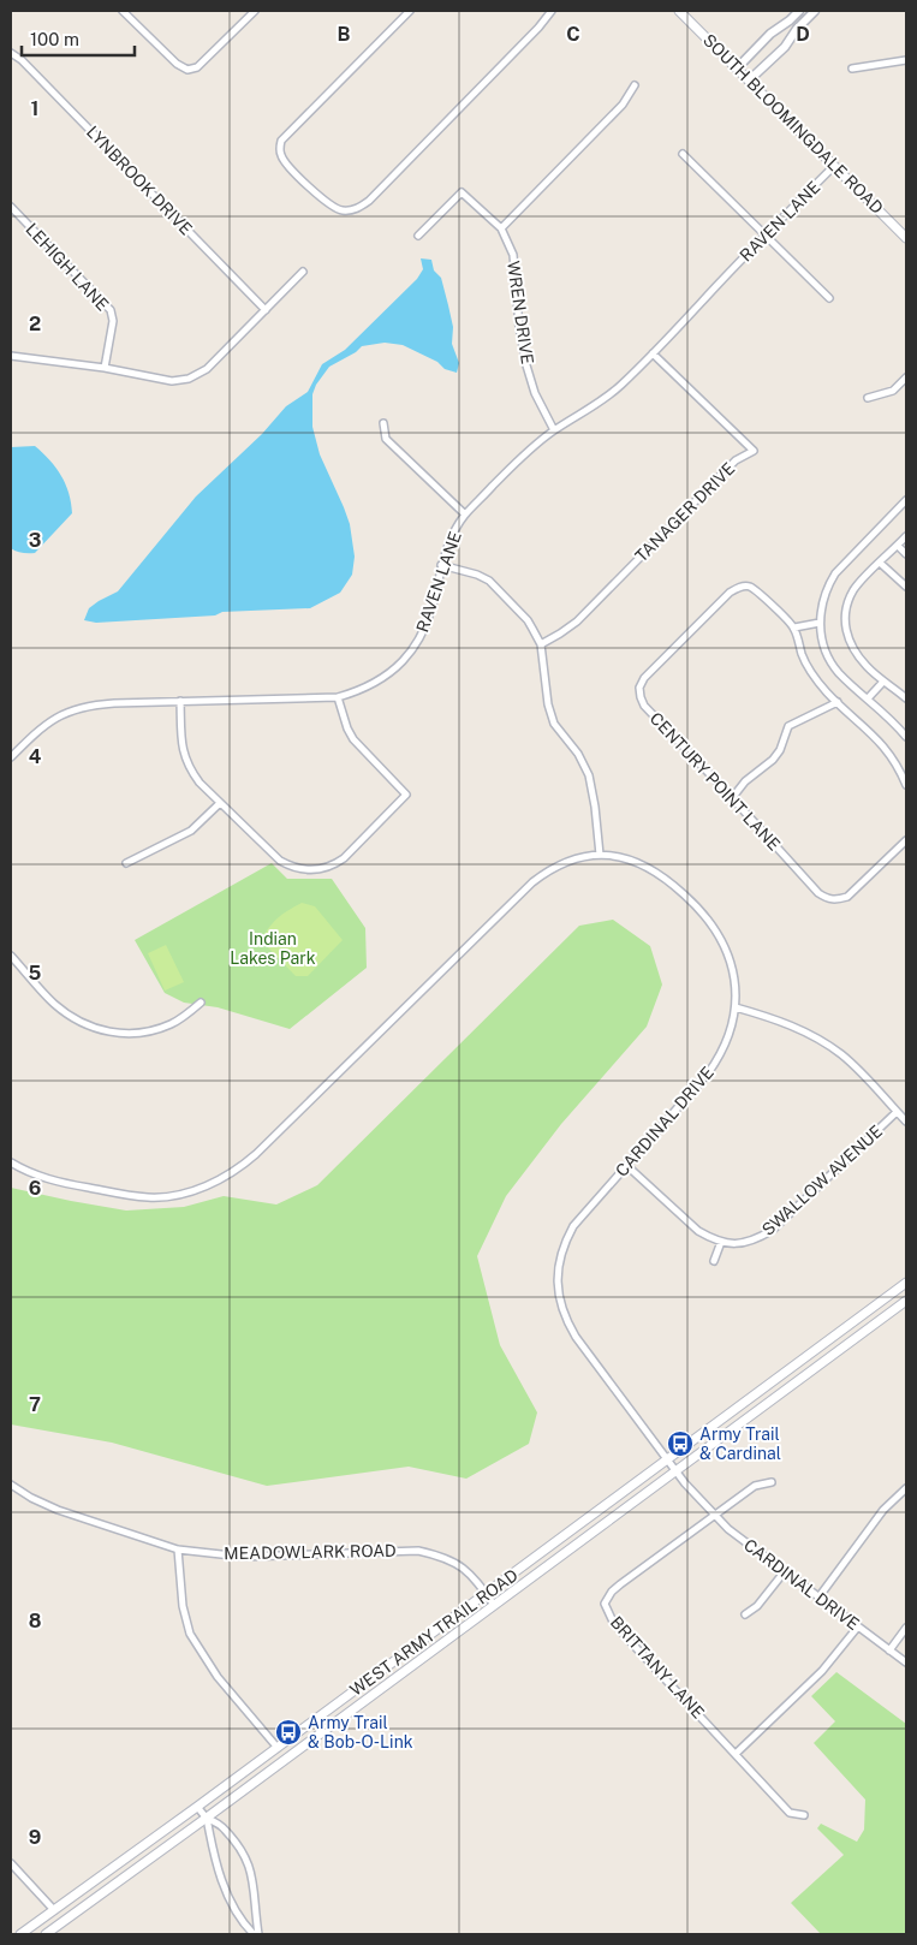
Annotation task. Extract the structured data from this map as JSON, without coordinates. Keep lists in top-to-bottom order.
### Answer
{
  "streets": {
    "main road": ["SOUTH BLOOMINGDALE ROAD", "WEST ARMY TRAIL ROAD"],
    "street": [
      "LYNBROOK DRIVE",
      "RAVEN LANE",
      "LEHIGH LANE",
      "WREN DRIVE",
      "TANAGER DRIVE",
      "CENTURY POINT LANE",
      "CARDINAL DRIVE",
      "SWALLOW AVENUE",
      "MEADOWLARK ROAD",
      "BRITTANY LANE"
    ]
  },
  "crossings": [
    ["SOUTH BLOOMINGDALE ROAD", "RAVEN LANE"],
    ["RAVEN LANE", "WREN DRIVE"],
    ["RAVEN LANE", "TANAGER DRIVE"],
    ["CARDINAL DRIVE", "SWALLOW AVENUE"],
    ["CARDINAL DRIVE", "WEST ARMY TRAIL ROAD"],
    ["CARDINAL DRIVE", "BRITTANY LANE"],
    ["MEADOWLARK ROAD", "WEST ARMY TRAIL ROAD"]
  ],
  "parks": ["Indian Lakes Park"],
  "places": {
    "bus stop": ["Army Trail & Cardinal", "Army Trail & Bob-O-Link"]
  },
  "scale_bar": "100 m",
  "grid": {
    "columns": ["B", "C", "D"],
    "rows": [
      "1",
      "2",
      "3",
      "4",
      "5",
      "6",
      "7",
      "8",
      "9"
    ]
  }
}
